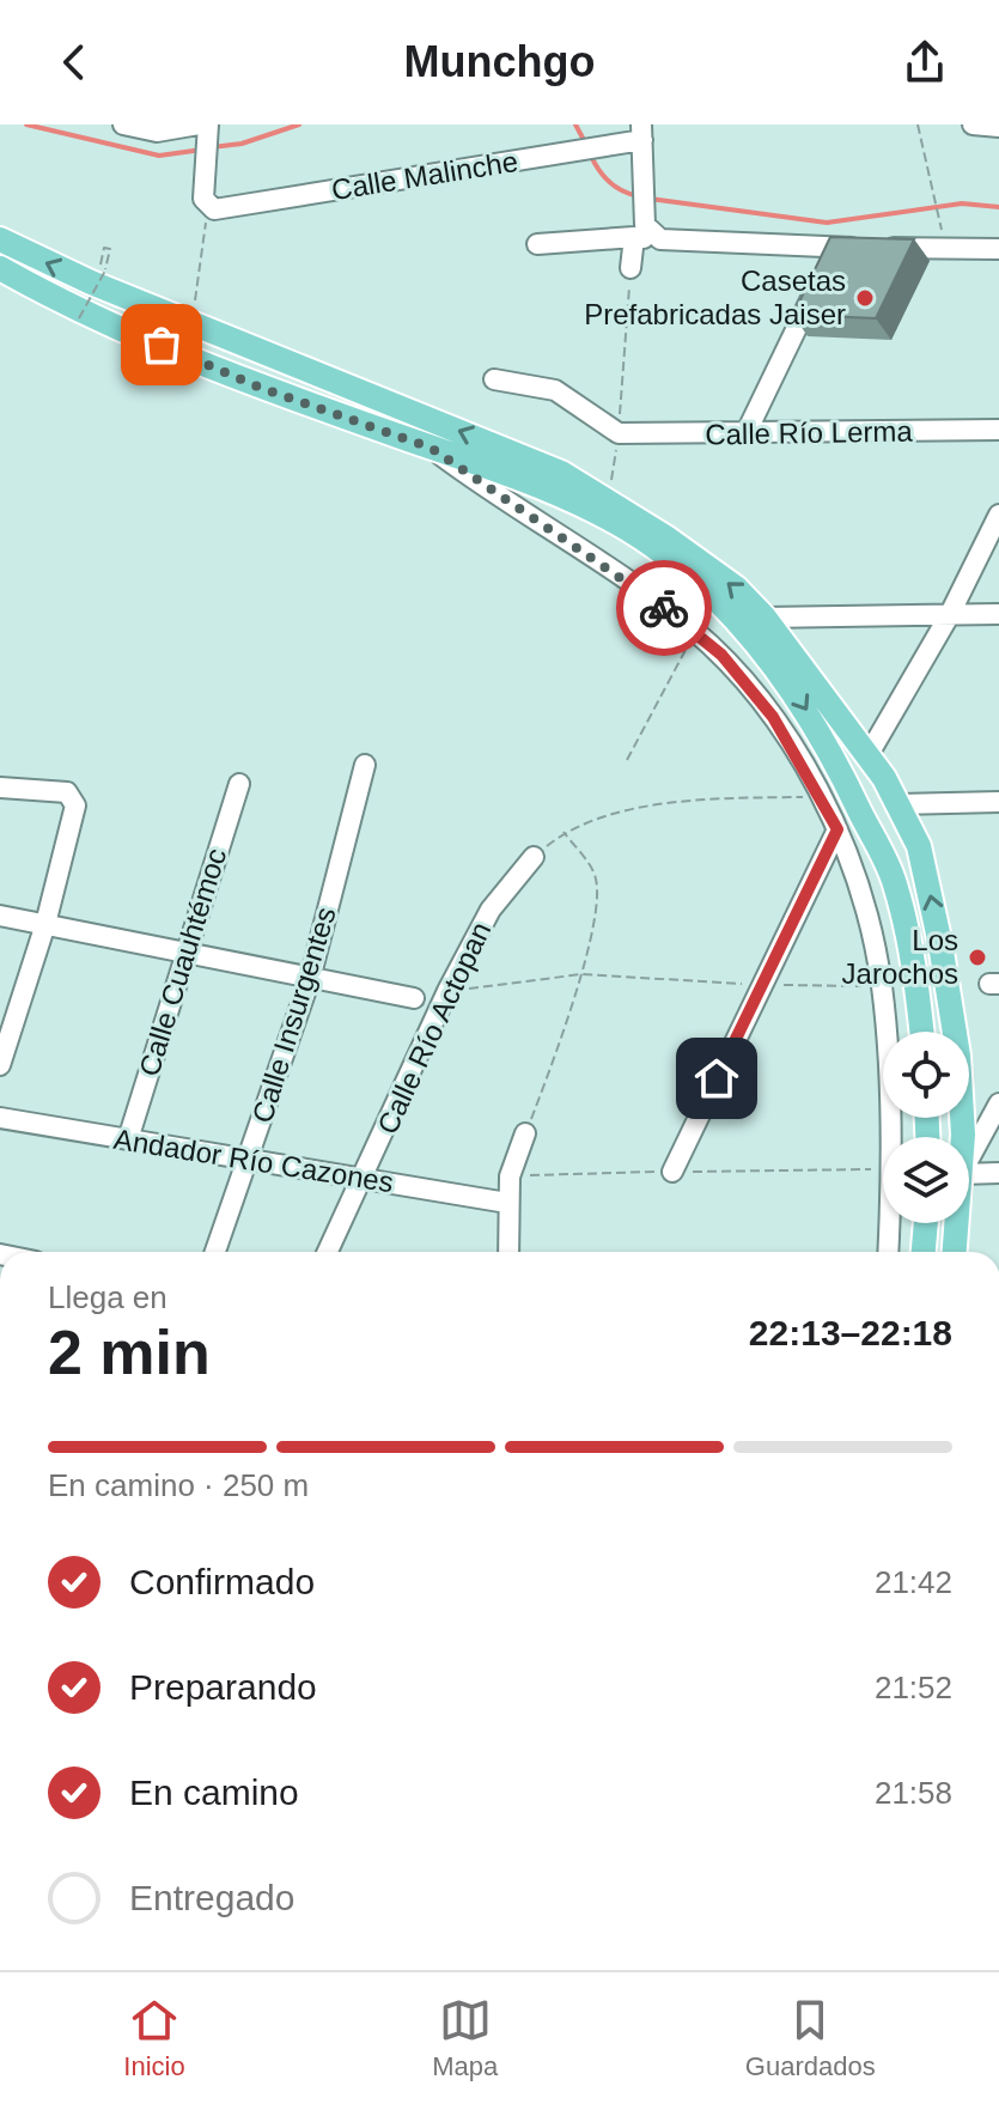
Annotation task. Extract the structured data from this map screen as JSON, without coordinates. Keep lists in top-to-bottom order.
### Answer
{
  "streets": {
    "street": [
      "Calle Malinche",
      "Calle Río Lerma",
      "Calle Cuauhtémoc",
      "Calle Insurgentes",
      "Calle Río Actopan",
      "Andador Río Cazones"
    ]
  },
  "crossings": [
    ["Calle Cuauhtémoc", "Andador Río Cazones"],
    ["Calle Insurgentes", "Andador Río Cazones"],
    ["Calle Río Actopan", "Andador Río Cazones"]
  ],
  "places": ["Casetas Prefabricadas Jaiser", "Los Jarochos"],
  "page": {
    "header": "Munchgo",
    "heading": ["2 min", "Llega en", "22:13–22:18"],
    "bar": "En camino · 250 m",
    "list": [
      ["Confirmado", "21:42"],
      ["Preparando", "21:52"],
      ["En camino", "21:58"],
      "Entregado"
    ],
    "tabs": ["Inicio", "Mapa", "Guardados"]
  }
}
